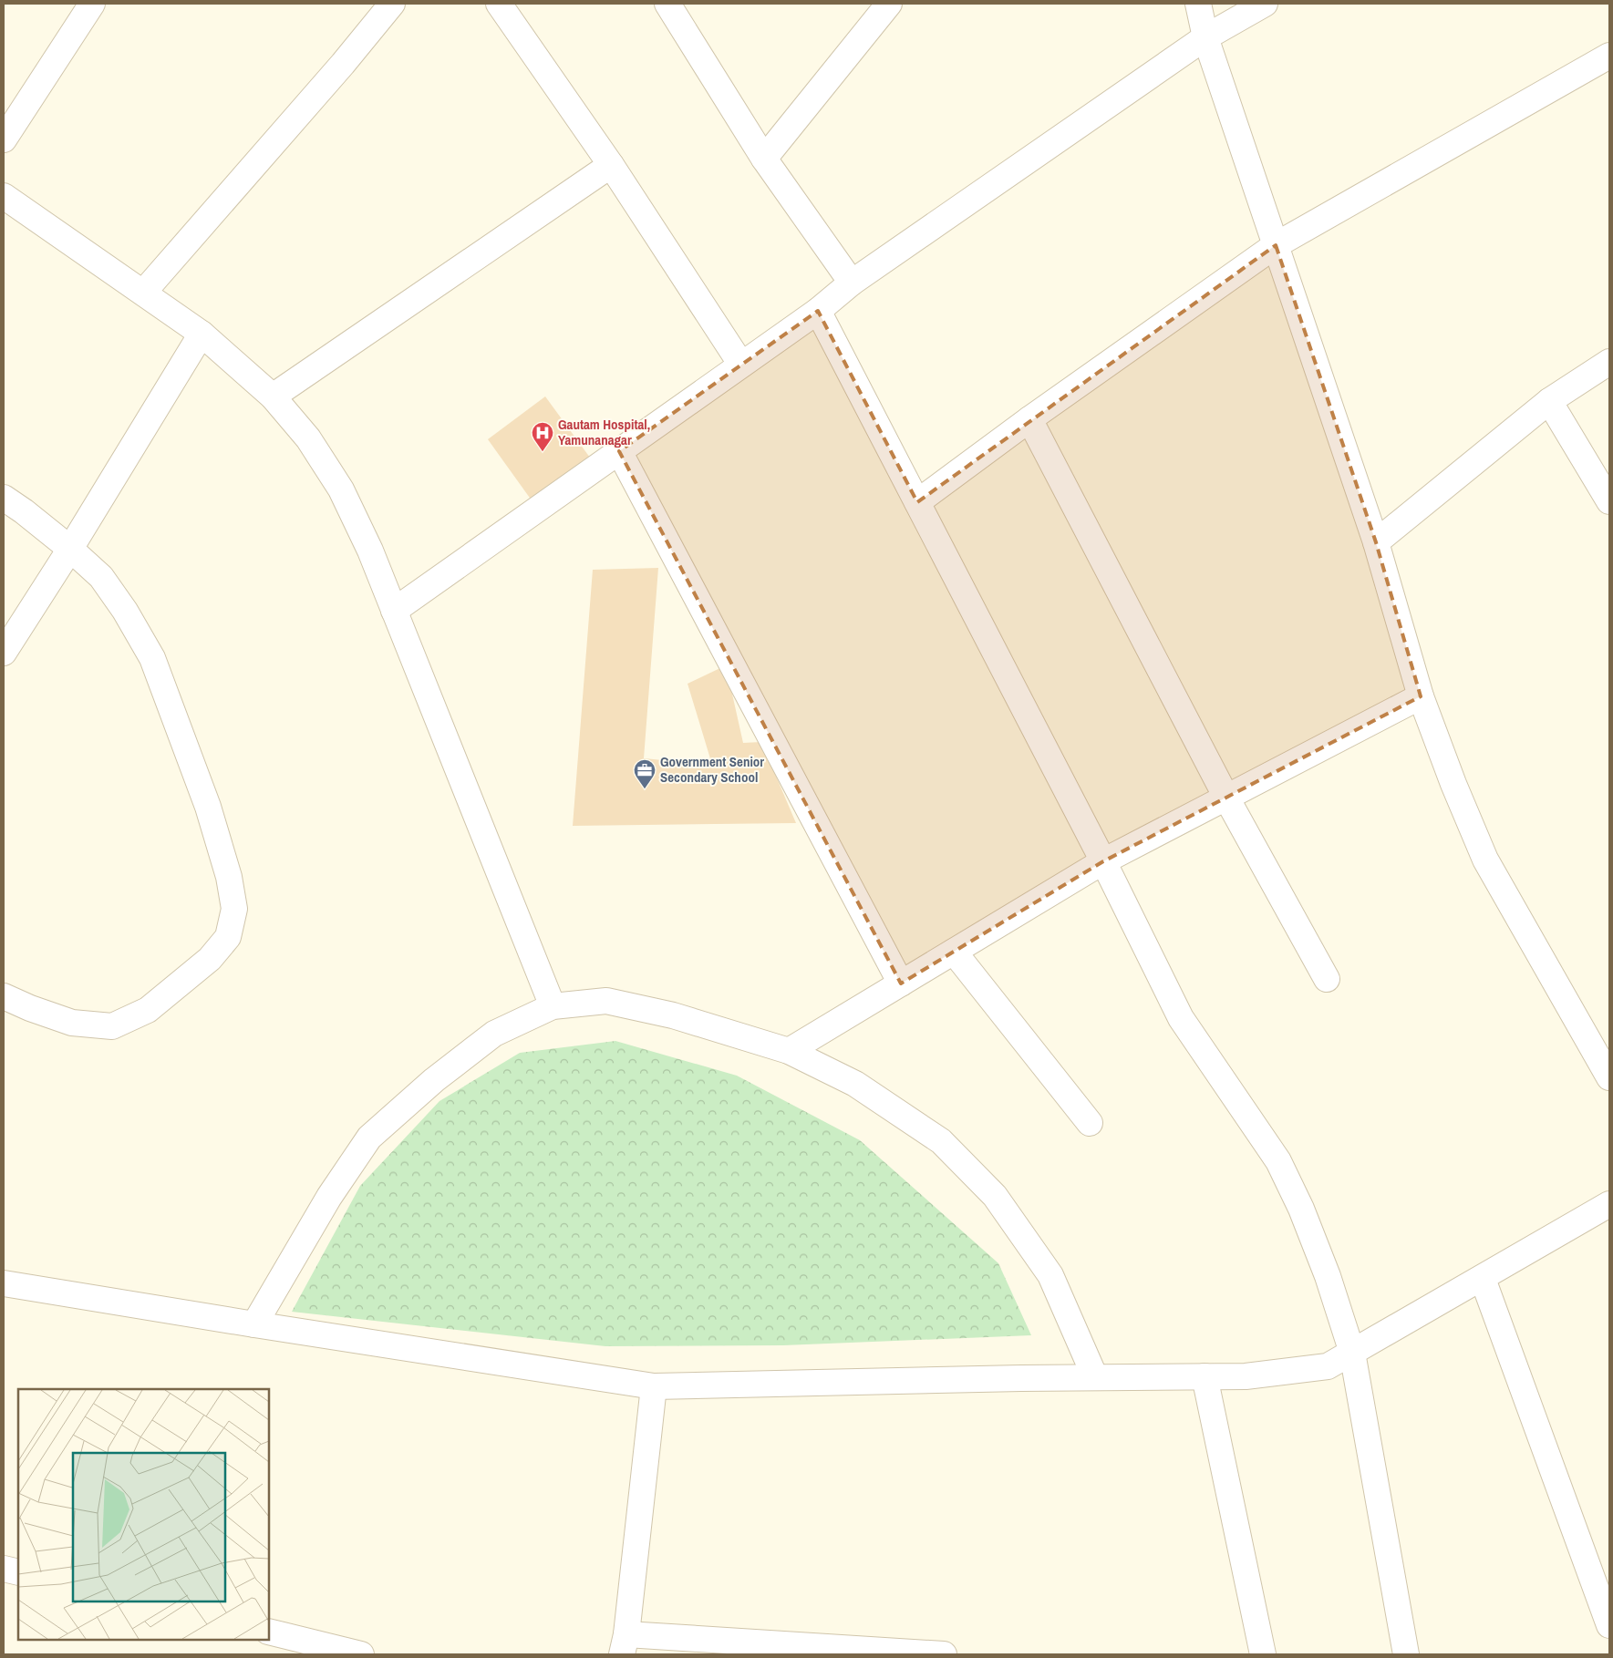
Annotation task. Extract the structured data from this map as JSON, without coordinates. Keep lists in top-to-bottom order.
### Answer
{
  "places": {
    "hospital": ["Gautam Hospital, Yamunanagar"],
    "office": ["Government Senior Secondary School"]
  }
}
